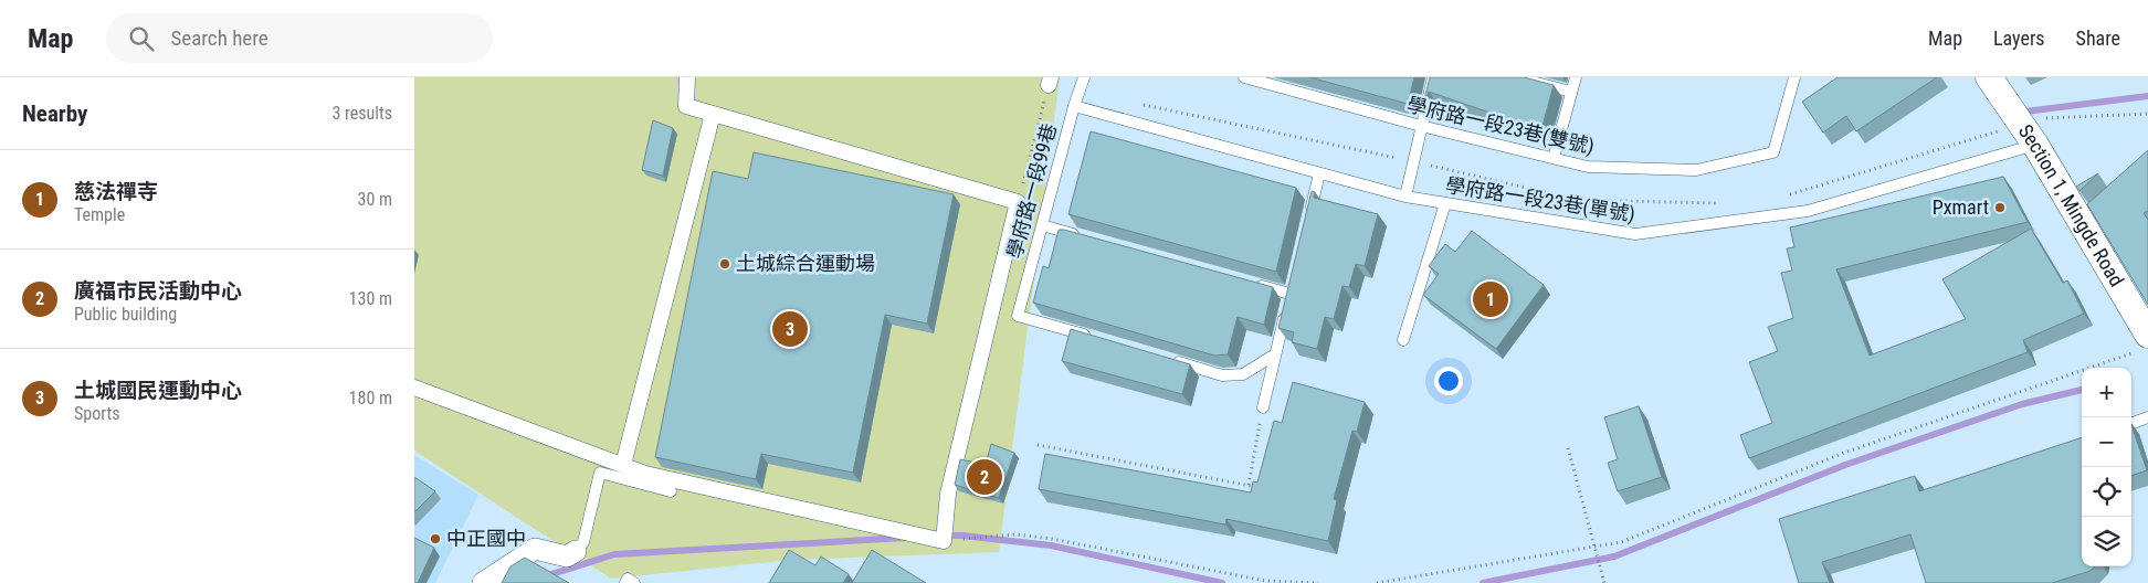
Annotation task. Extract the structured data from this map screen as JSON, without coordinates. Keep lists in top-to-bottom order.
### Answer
{
  "streets": {
    "street": ["Section 1, Mingde Road"],
    "lane": ["學府路一段23巷(雙號)", "學府路一段99巷", "學府路一段23巷(單號)"]
  },
  "crossings": [
    ["學府路一段99巷", "學府路一段23巷(單號)"],
    ["學府路一段23巷(單號)", "Section 1, Mingde Road"]
  ],
  "places": ["Pxmart", "土城綜合運動場", "中正國中"],
  "page": {
    "header": "Map",
    "search": "Search here",
    "nav": ["Map", "Layers", "Share"],
    "heading": ["Nearby", "3 results"],
    "list": [
      {
        "mark": "1",
        "name": "慈法禪寺",
        "note": "Temple",
        "value": "30 m"
      },
      {
        "mark": "2",
        "name": "廣福市民活動中心",
        "note": "Public building",
        "value": "130 m"
      },
      {
        "mark": "3",
        "name": "土城國民運動中心",
        "note": "Sports",
        "value": "180 m"
      }
    ],
    "pins": ["1", "3", "2"],
    "map_buttons": ["+", "−"]
  }
}
